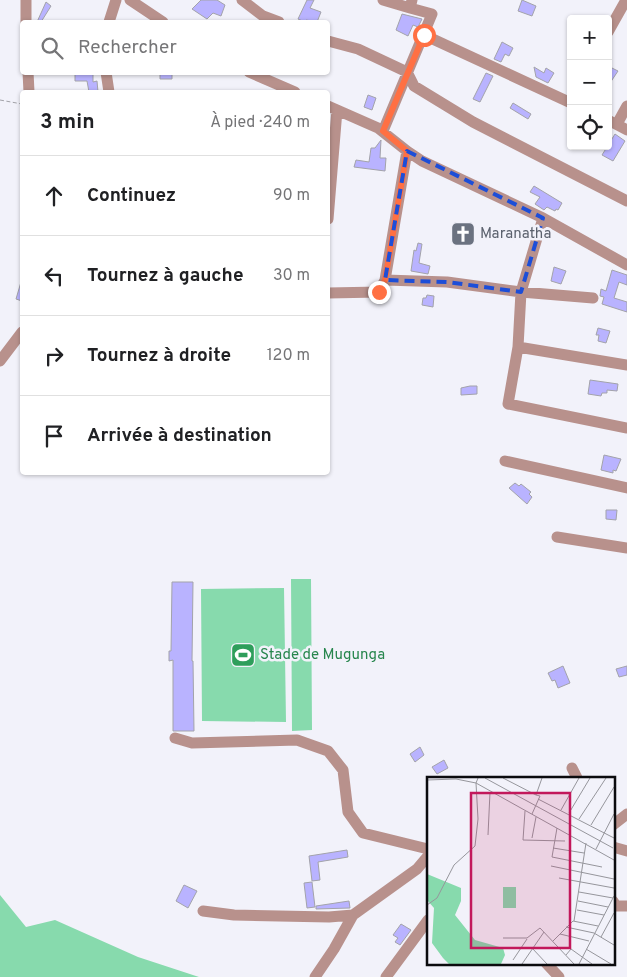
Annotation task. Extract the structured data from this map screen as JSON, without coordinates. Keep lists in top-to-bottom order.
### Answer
{
  "places": {
    "church": ["Maranatha"],
    "sports": ["Stade de Mugunga"]
  },
  "page": {
    "map_buttons": ["+", "−"],
    "search": "Rechercher",
    "heading": ["3 min", "À pied · 240 m"],
    "list": [
      ["Continuez", "90 m"],
      ["Tournez à gauche", "30 m"],
      ["Tournez à droite", "120 m"],
      "Arrivée à destination"
    ]
  }
}
